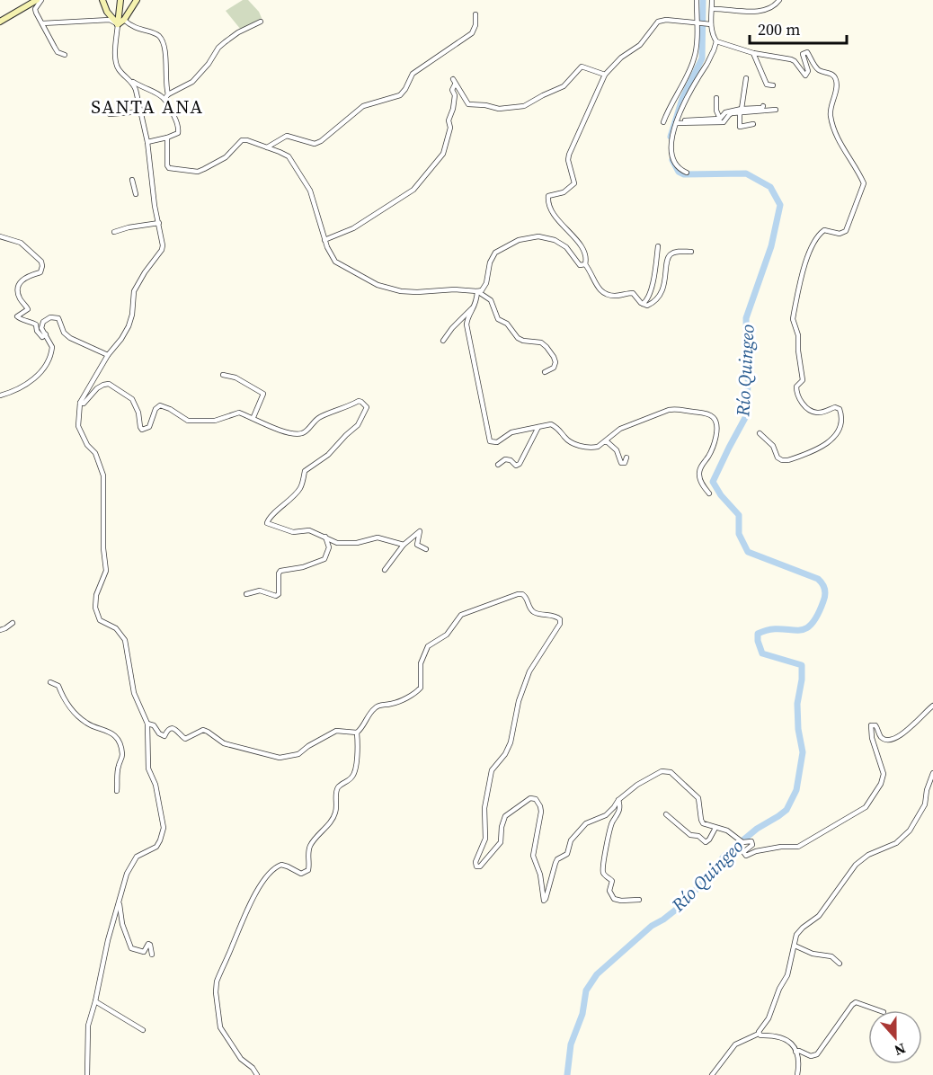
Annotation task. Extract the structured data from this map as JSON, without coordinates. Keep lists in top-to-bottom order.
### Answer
{
  "districts": ["SANTA ANA"],
  "water": ["Río Quingeo"],
  "scale_bar": "200 m",
  "north": "bottom"
}
